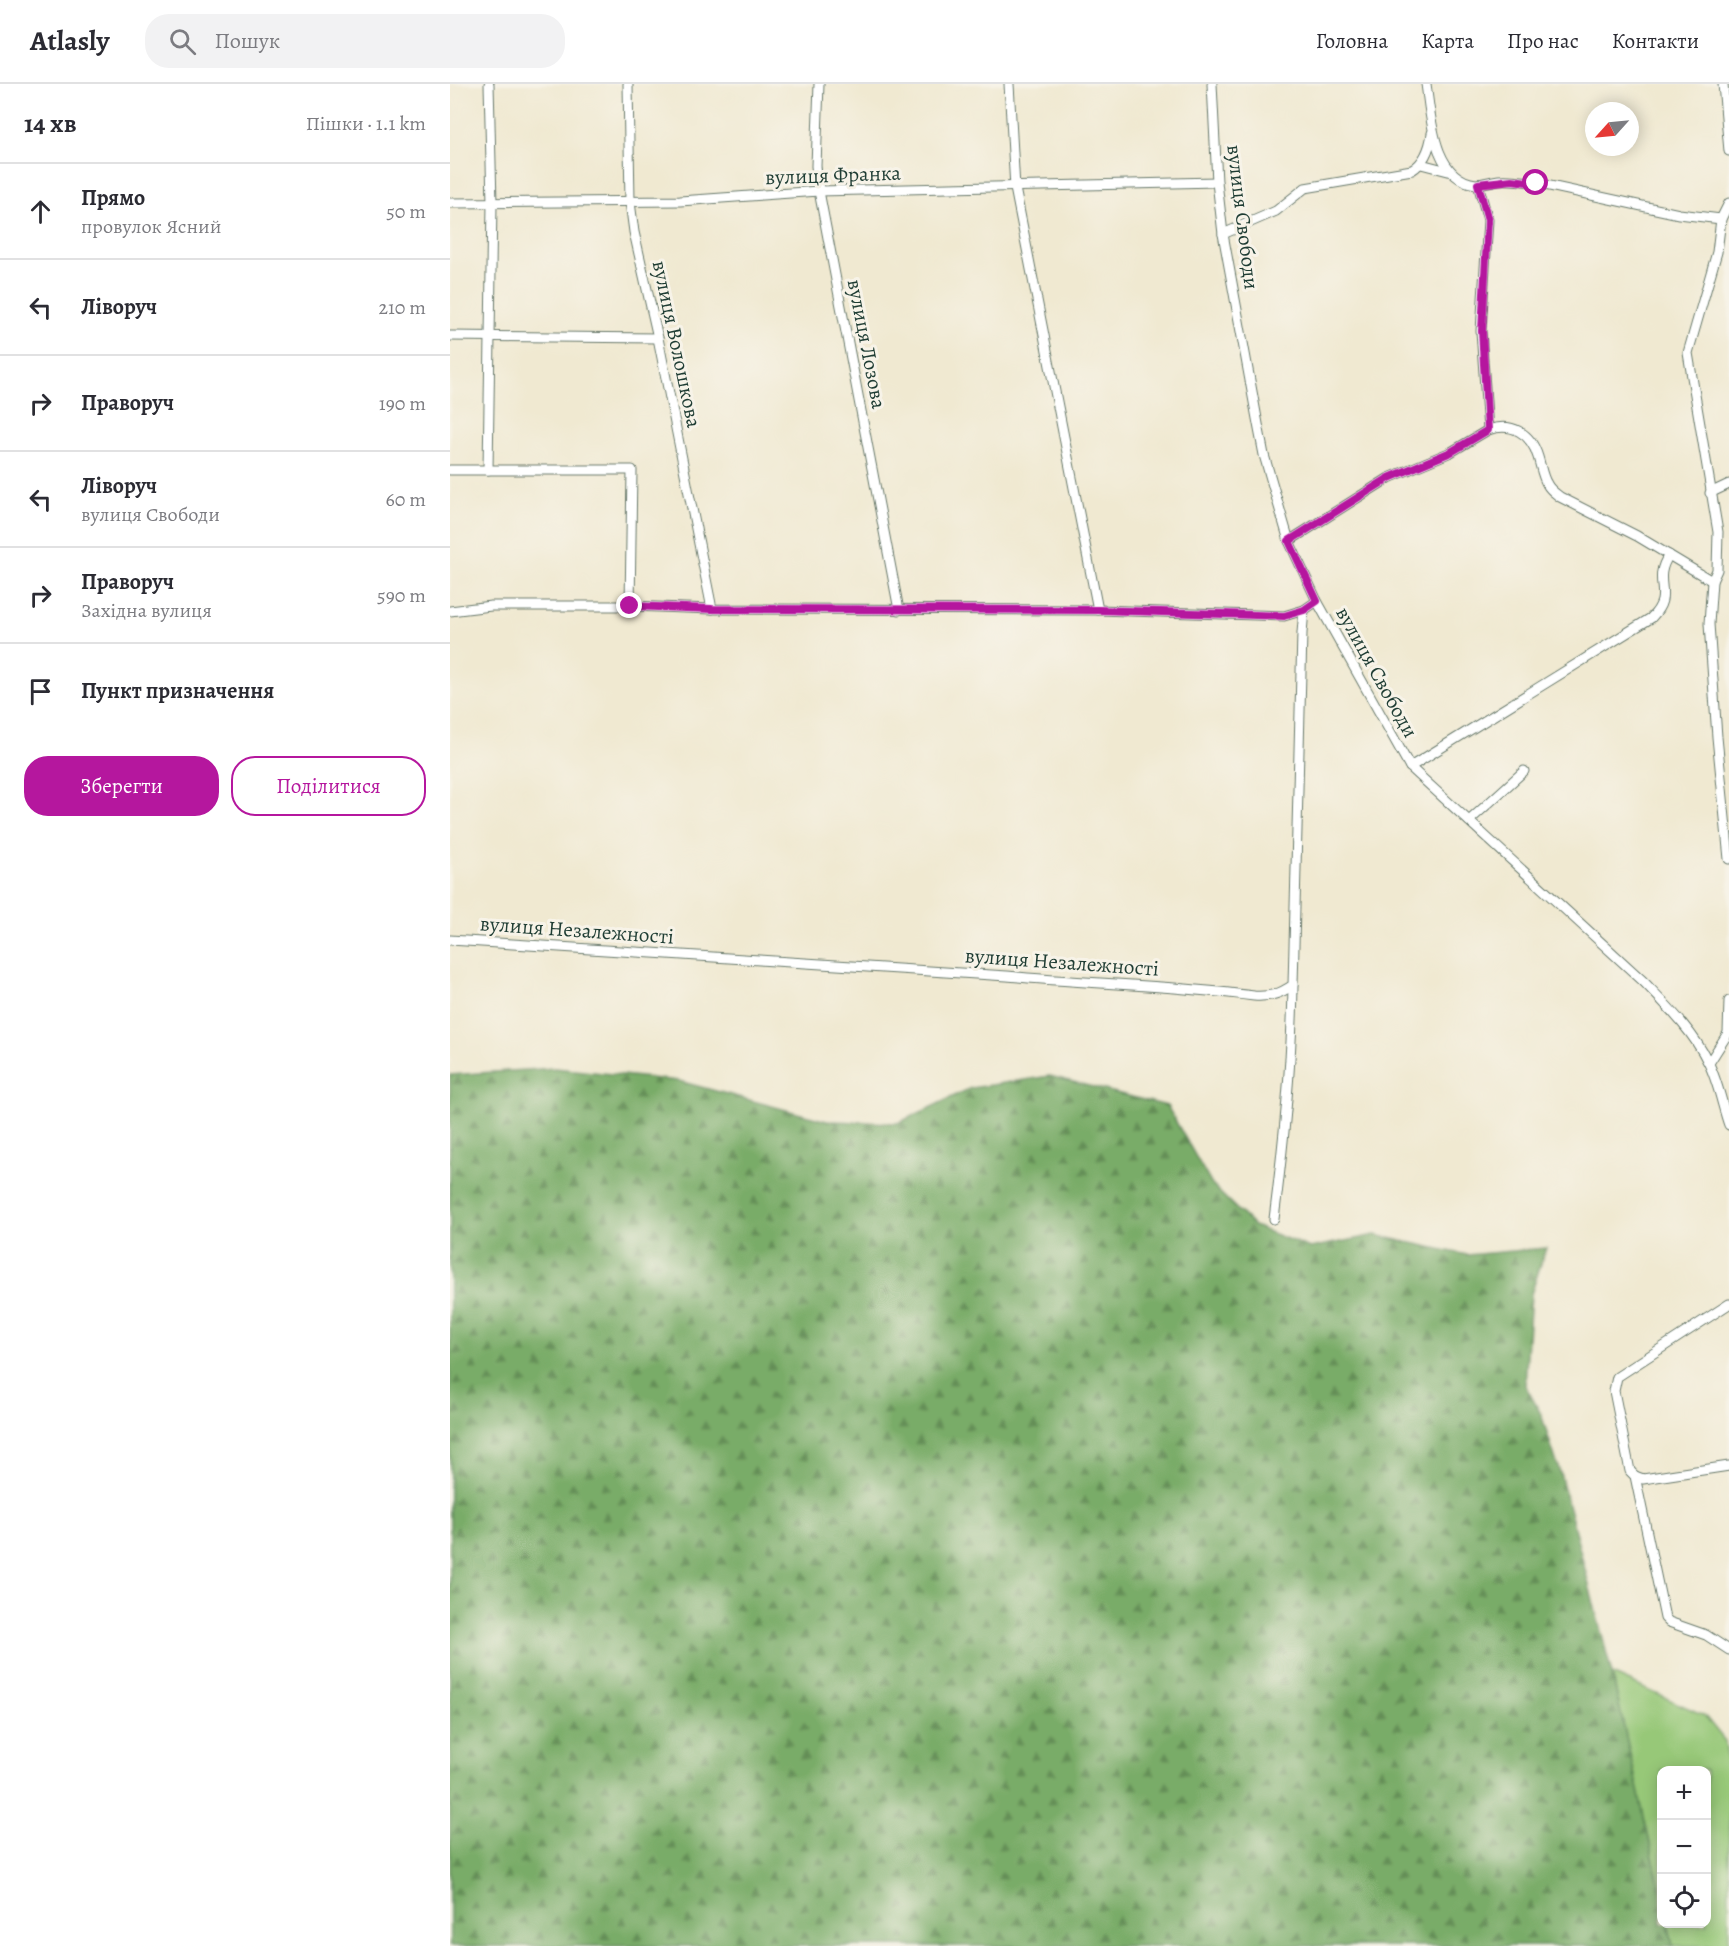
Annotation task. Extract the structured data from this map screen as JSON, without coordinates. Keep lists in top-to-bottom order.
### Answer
{
  "streets": {
    "street": [
      "вулиця Франка",
      "вулиця Свободи",
      "вулиця Волошкова",
      "вулиця Лозова",
      "вулиця Незалежності"
    ]
  },
  "crossings": [
    ["вулиця Франка", "вулиця Свободи"],
    ["вулиця Франка", "вулиця Волошкова"],
    ["вулиця Франка", "вулиця Лозова"]
  ],
  "north": "bottom left",
  "page": {
    "header": "Atlasly",
    "search": "Пошук",
    "nav": [
      "Головна",
      "Карта",
      "Про нас",
      "Контакти"
    ],
    "heading": ["14 хв", "Пішки · 1.1 km"],
    "list": [
      ["Прямо", "провулок Ясний", "50 m"],
      ["Ліворуч", "210 m"],
      ["Праворуч", "190 m"],
      ["Ліворуч", "вулиця Свободи", "60 m"],
      ["Праворуч", "Західна вулиця", "590 m"],
      "Пункт призначення"
    ],
    "buttons": ["Зберегти", "Поділитися"],
    "map_buttons": ["+", "−"]
  }
}
